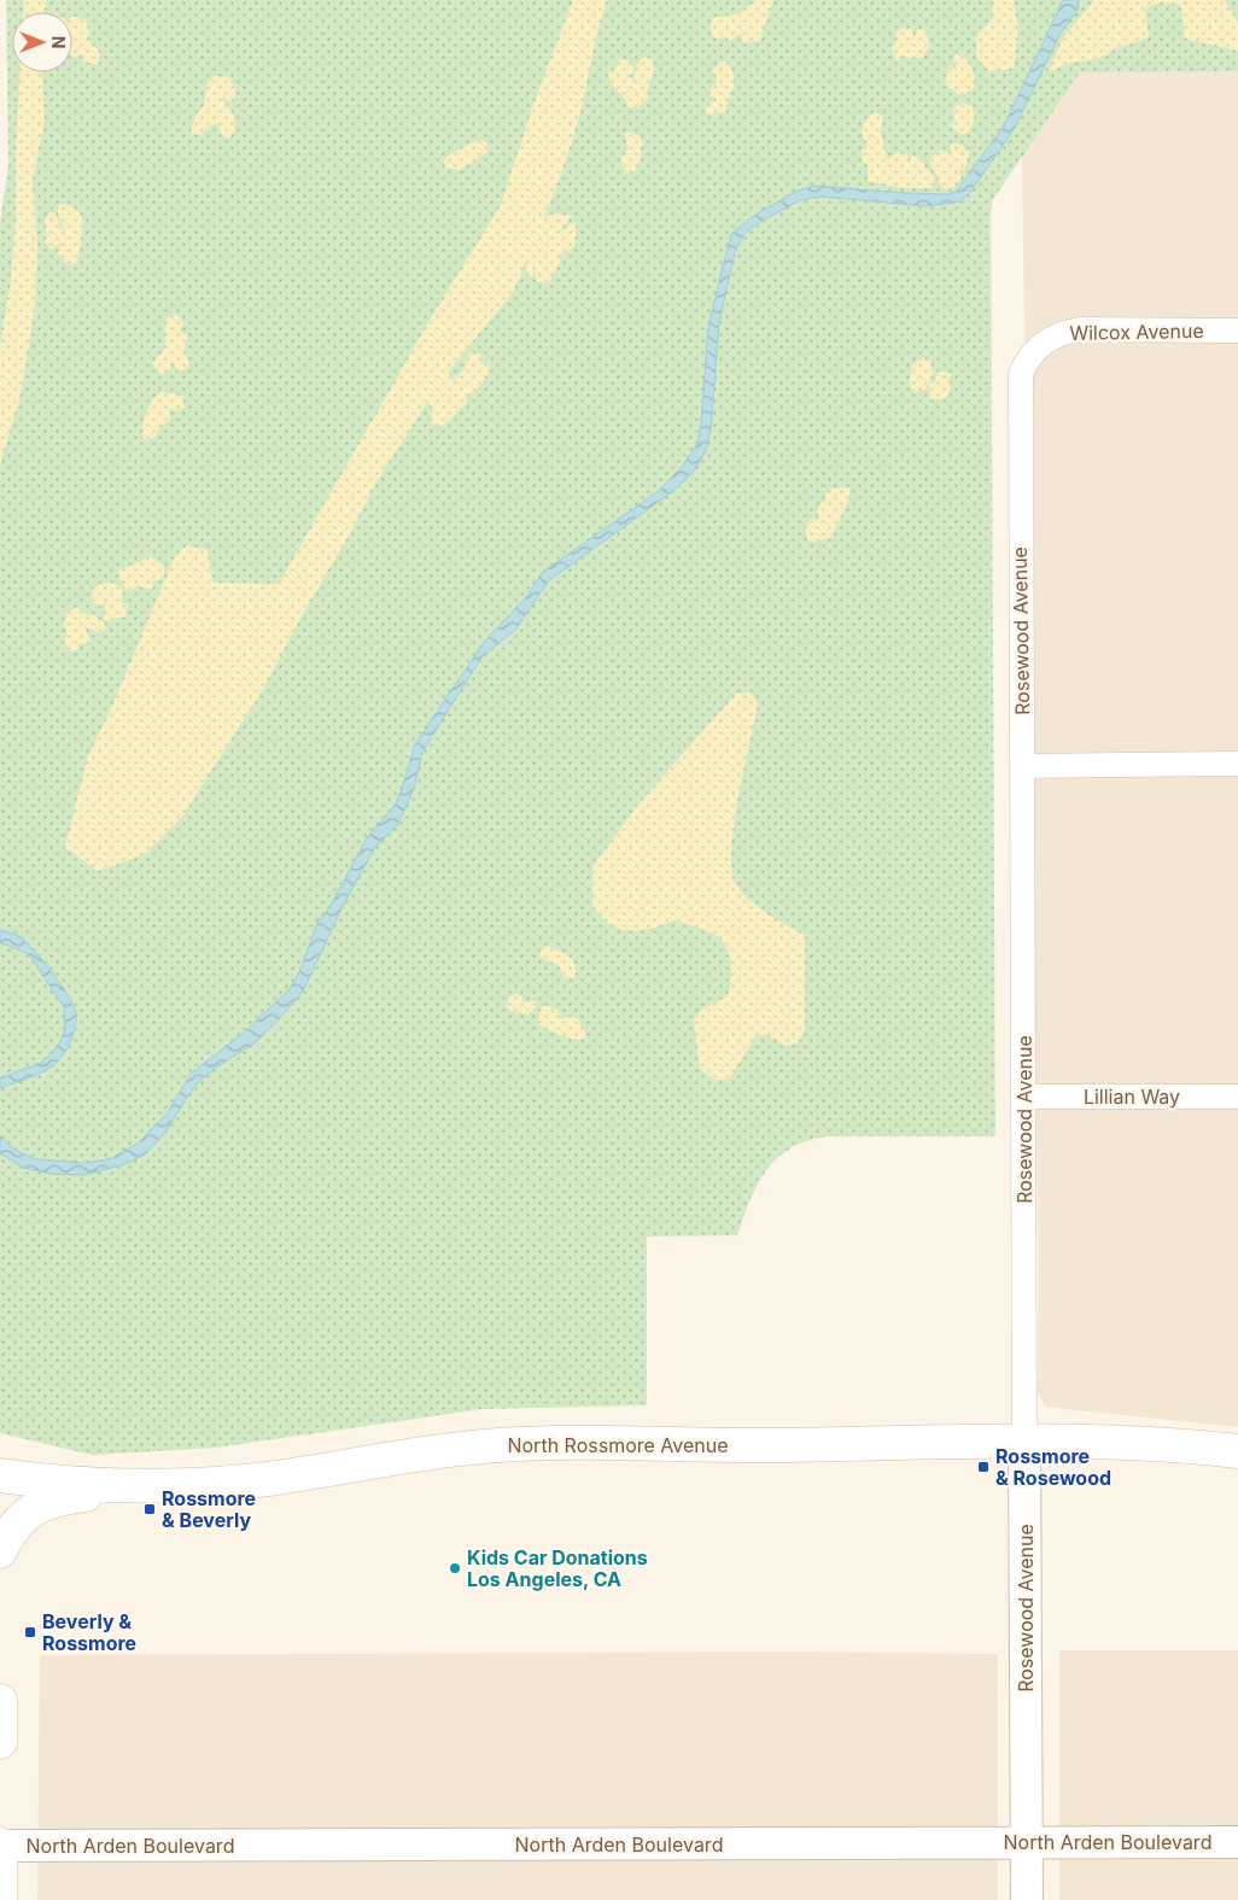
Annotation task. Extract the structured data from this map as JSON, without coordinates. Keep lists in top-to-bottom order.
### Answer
{
  "streets": {
    "main road": ["North Rossmore Avenue"],
    "street": [
      "Wilcox Avenue",
      "Rosewood Avenue",
      "Lillian Way",
      "North Arden Boulevard"
    ]
  },
  "crossings": [
    ["Wilcox Avenue", "Rosewood Avenue"],
    ["Rosewood Avenue", "Lillian Way"],
    ["Rosewood Avenue", "North Rossmore Avenue"],
    ["Rosewood Avenue", "North Arden Boulevard"]
  ],
  "places": {
    "transit": ["Rossmore & Rosewood", "Rossmore & Beverly", "Beverly & Rossmore"],
    "other": ["Kids Car Donations Los Angeles, CA"]
  },
  "north": "right"
}
